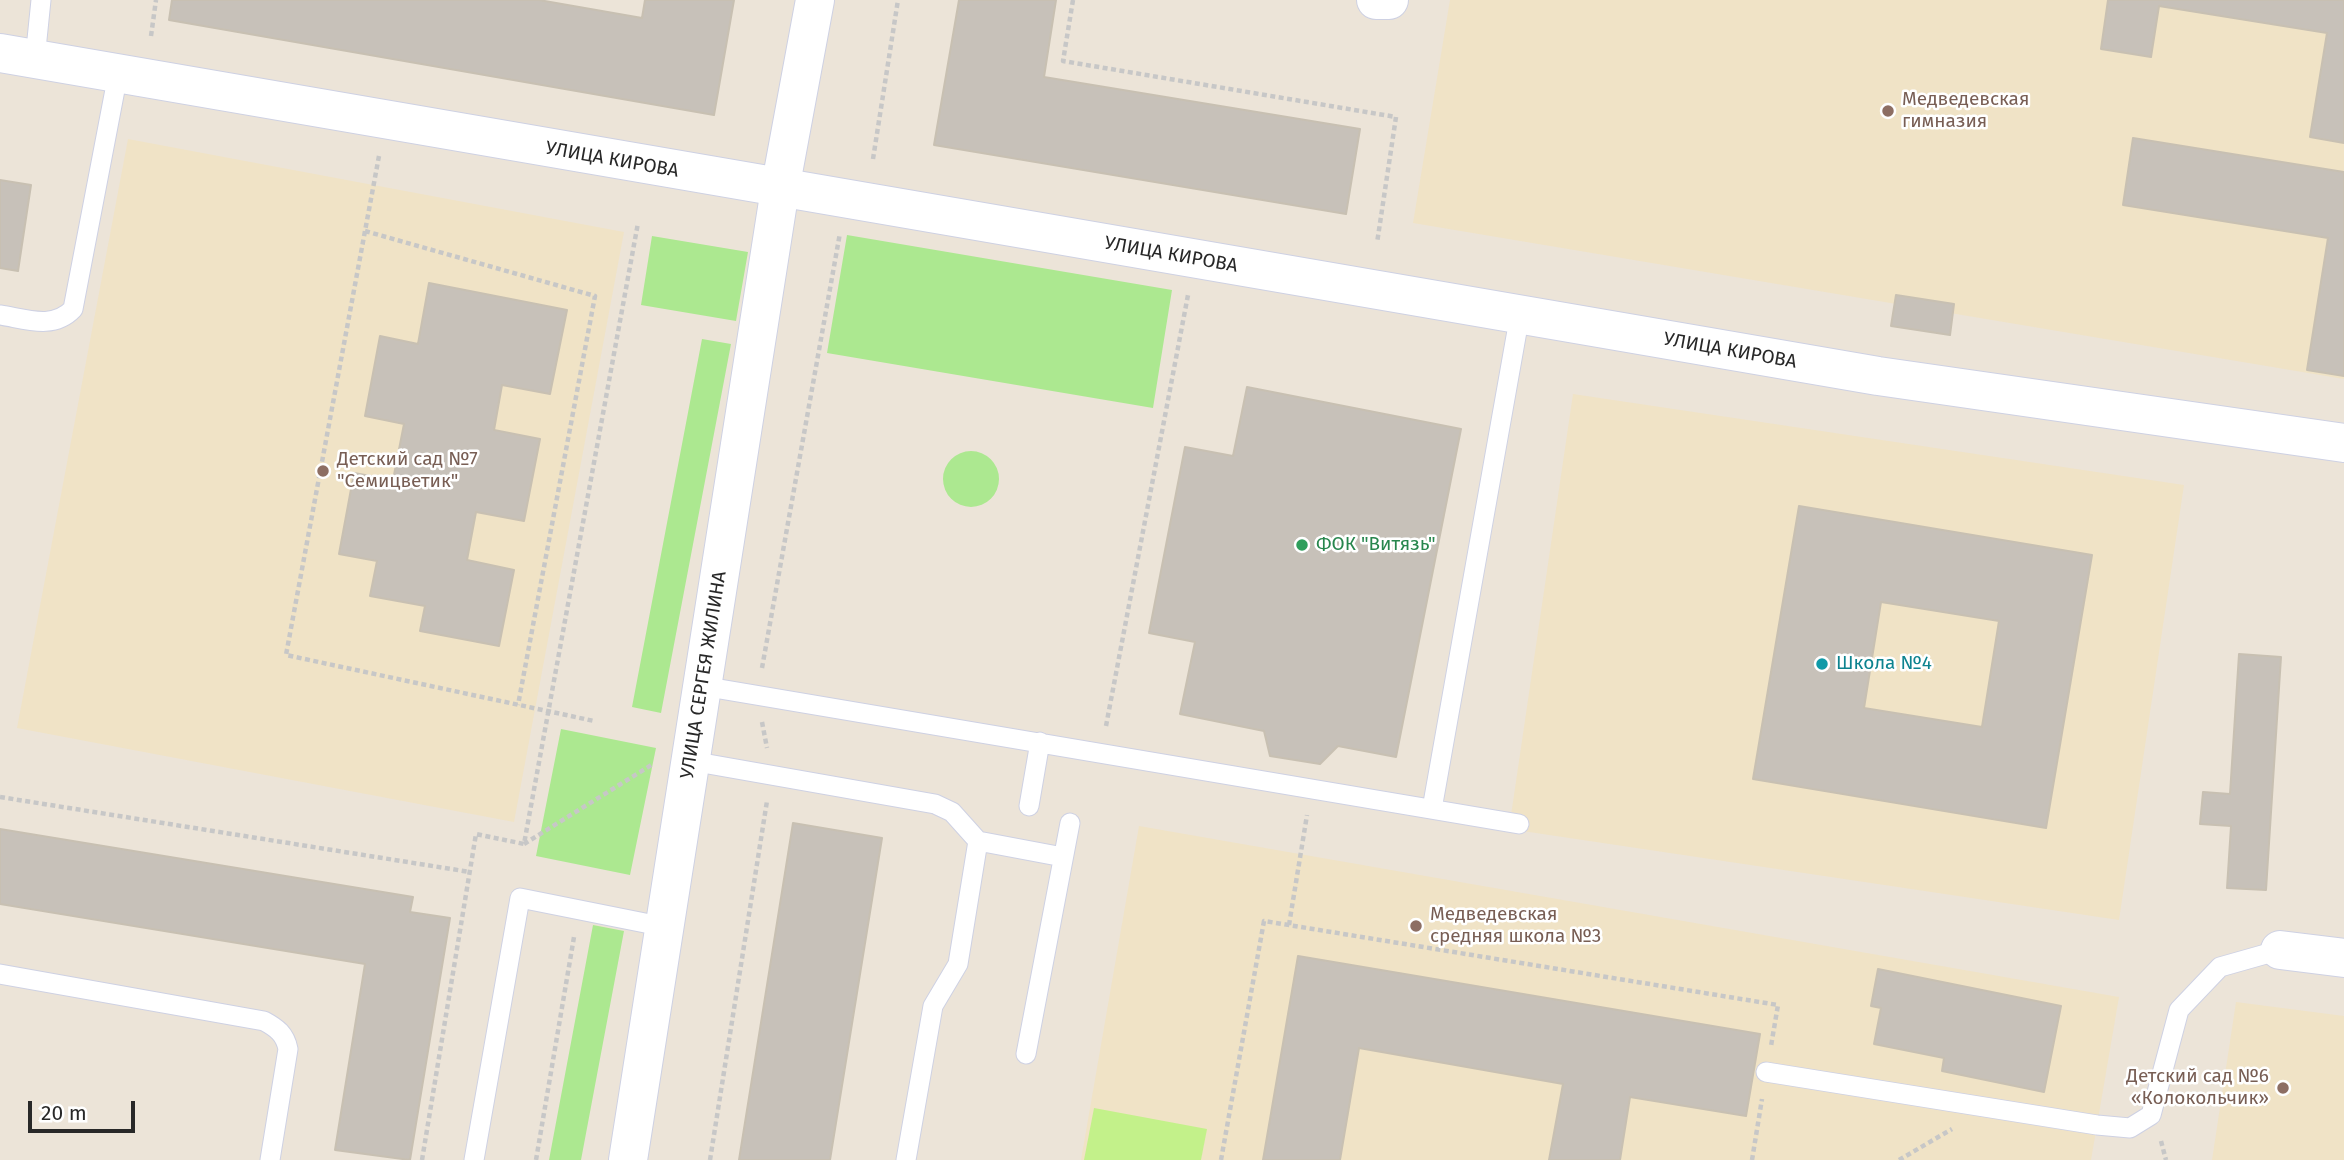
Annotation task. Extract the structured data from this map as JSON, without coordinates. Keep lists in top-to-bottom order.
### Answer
{
  "streets": {
    "street": ["УЛИЦА КИРОВА", "УЛИЦА СЕРГЕЯ ЖИЛИНА"]
  },
  "crossings": [
    ["УЛИЦА КИРОВА", "УЛИЦА СЕРГЕЯ ЖИЛИНА"]
  ],
  "places": [
    "Медведевская гимназия",
    "Детский сад №7 \"Семицветик\"",
    "ФОК \"Витязь\"",
    "Школа №4",
    "Медведевская средняя школа №3",
    "Детский сад №6 «Колокольчик»"
  ],
  "scale_bar": "20 m"
}
